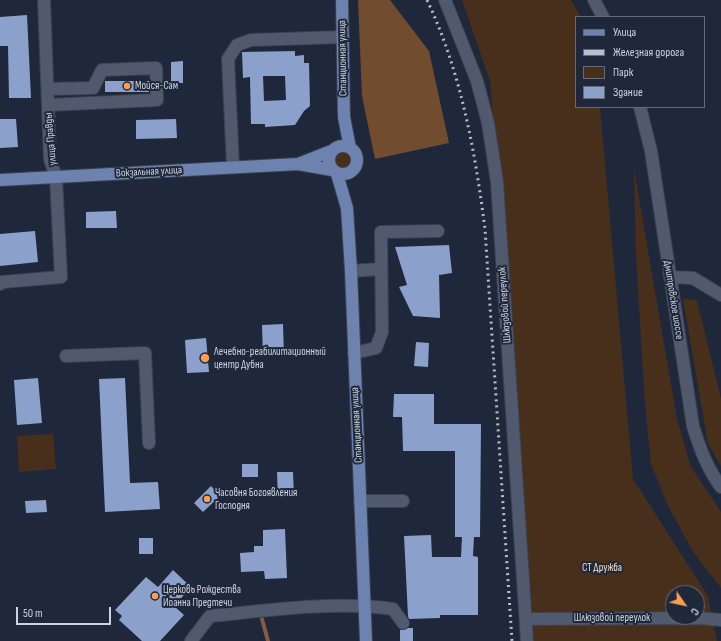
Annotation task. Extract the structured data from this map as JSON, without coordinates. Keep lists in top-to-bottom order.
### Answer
{
  "streets": {
    "main road": ["Станционная улица", "Вокзальная улица"],
    "street": ["улица Правды", "Дмитровское шоссе", "Шлюзовой переулок"]
  },
  "crossings": [
    ["Станционная улица", "Вокзальная улица"],
    ["улица Правды", "Вокзальная улица"]
  ],
  "parks": ["СТ Дружба"],
  "places": [
    "Мойся-Сам",
    "Лечебно-реабилитационный центр Дубна",
    "Часовня Богоявления Господня",
    "Церковь Рождества Иоанна Предтечи"
  ],
  "legend": [
    "Улица",
    "Железная дорога",
    "Парк",
    "Здание"
  ],
  "scale_bar": "50 m",
  "north": "bottom right"
}
